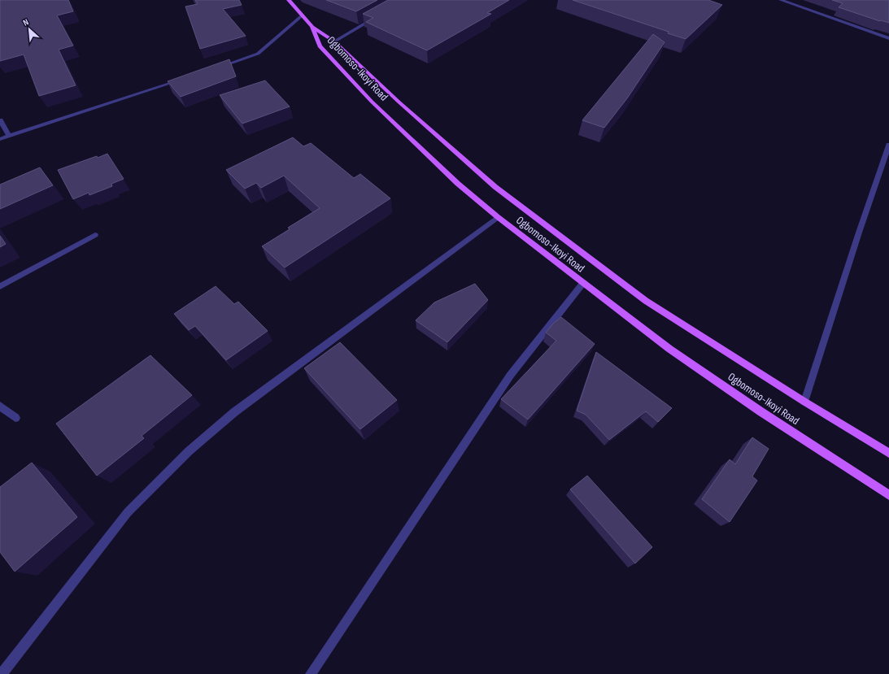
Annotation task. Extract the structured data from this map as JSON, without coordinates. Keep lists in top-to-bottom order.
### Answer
{
  "streets": {
    "main road": ["Ogbomoso-Ikoyi Road"]
  },
  "north": "top left"
}
